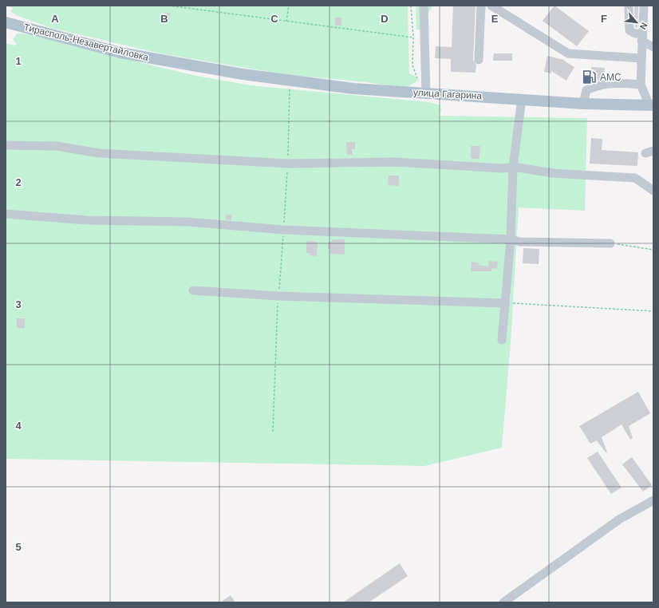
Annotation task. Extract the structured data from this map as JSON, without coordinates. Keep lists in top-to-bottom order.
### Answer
{
  "streets": {
    "main road": ["Тирасполь-Незавертайловка", "улица Гагарина"]
  },
  "crossings": [
    ["Тирасполь-Незавертайловка", "улица Гагарина"]
  ],
  "places": {
    "fuel station": ["AMC"]
  },
  "north": "bottom right",
  "grid": {
    "columns": [
      "A",
      "B",
      "C",
      "D",
      "E",
      "F"
    ],
    "rows": [
      "1",
      "2",
      "3",
      "4",
      "5"
    ]
  }
}
